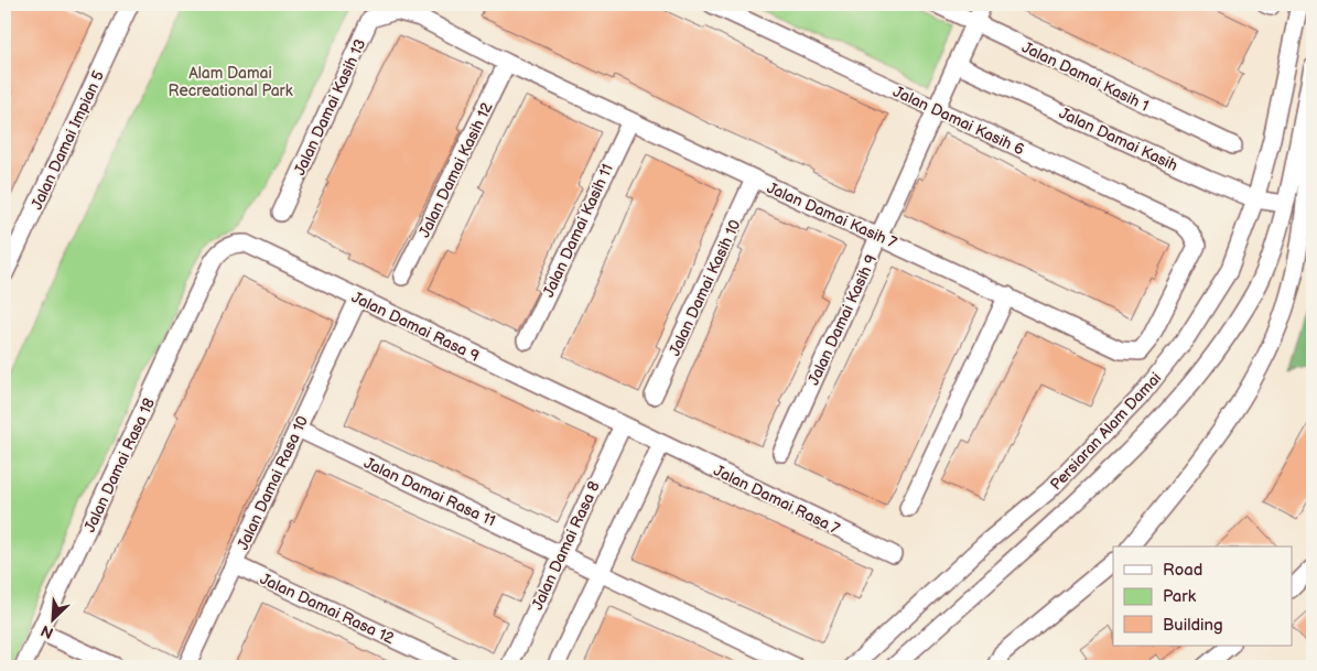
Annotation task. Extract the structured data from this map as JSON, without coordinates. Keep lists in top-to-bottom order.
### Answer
{
  "streets": {
    "street": [
      "Jalan Damai Kasih 1",
      "Jalan Damai Kasih 13",
      "Jalan Damai Kasih 6",
      "Jalan Damai Kasih",
      "Jalan Damai Impian 5",
      "Jalan Damai Kasih 12",
      "Jalan Damai Kasih 7",
      "Jalan Damai Kasih 11",
      "Jalan Damai Kasih 10",
      "Jalan Damai Kasih 9",
      "Jalan Damai Rasa 9",
      "Persiaran Alam Damai",
      "Jalan Damai Rasa 18",
      "Jalan Damai Rasa 10",
      "Jalan Damai Rasa 11",
      "Jalan Damai Rasa 7",
      "Jalan Damai Rasa 8",
      "Jalan Damai Rasa 12"
    ]
  },
  "crossings": [
    ["Jalan Damai Kasih 1", "Jalan Damai Kasih 9"],
    ["Jalan Damai Kasih 13", "Jalan Damai Kasih 7"],
    ["Jalan Damai Kasih 6", "Jalan Damai Kasih 7"],
    ["Jalan Damai Kasih 6", "Jalan Damai Kasih 9"],
    ["Jalan Damai Kasih", "Jalan Damai Kasih 9"],
    ["Jalan Damai Kasih", "Persiaran Alam Damai"],
    ["Jalan Damai Kasih 12", "Jalan Damai Kasih 7"],
    ["Jalan Damai Kasih 7", "Jalan Damai Kasih 11"],
    ["Jalan Damai Kasih 7", "Jalan Damai Kasih 10"],
    ["Jalan Damai Kasih 7", "Jalan Damai Kasih 9"],
    ["Jalan Damai Rasa 9", "Jalan Damai Rasa 18"],
    ["Jalan Damai Rasa 9", "Jalan Damai Rasa 10"],
    ["Jalan Damai Rasa 9", "Jalan Damai Rasa 7"],
    ["Jalan Damai Rasa 9", "Jalan Damai Rasa 8"],
    ["Jalan Damai Rasa 10", "Jalan Damai Rasa 11"],
    ["Jalan Damai Rasa 10", "Jalan Damai Rasa 12"],
    ["Jalan Damai Rasa 11", "Jalan Damai Rasa 8"]
  ],
  "parks": ["Alam Damai Recreational Park"],
  "legend": ["Road", "Park", "Building"],
  "north": "bottom left"
}
